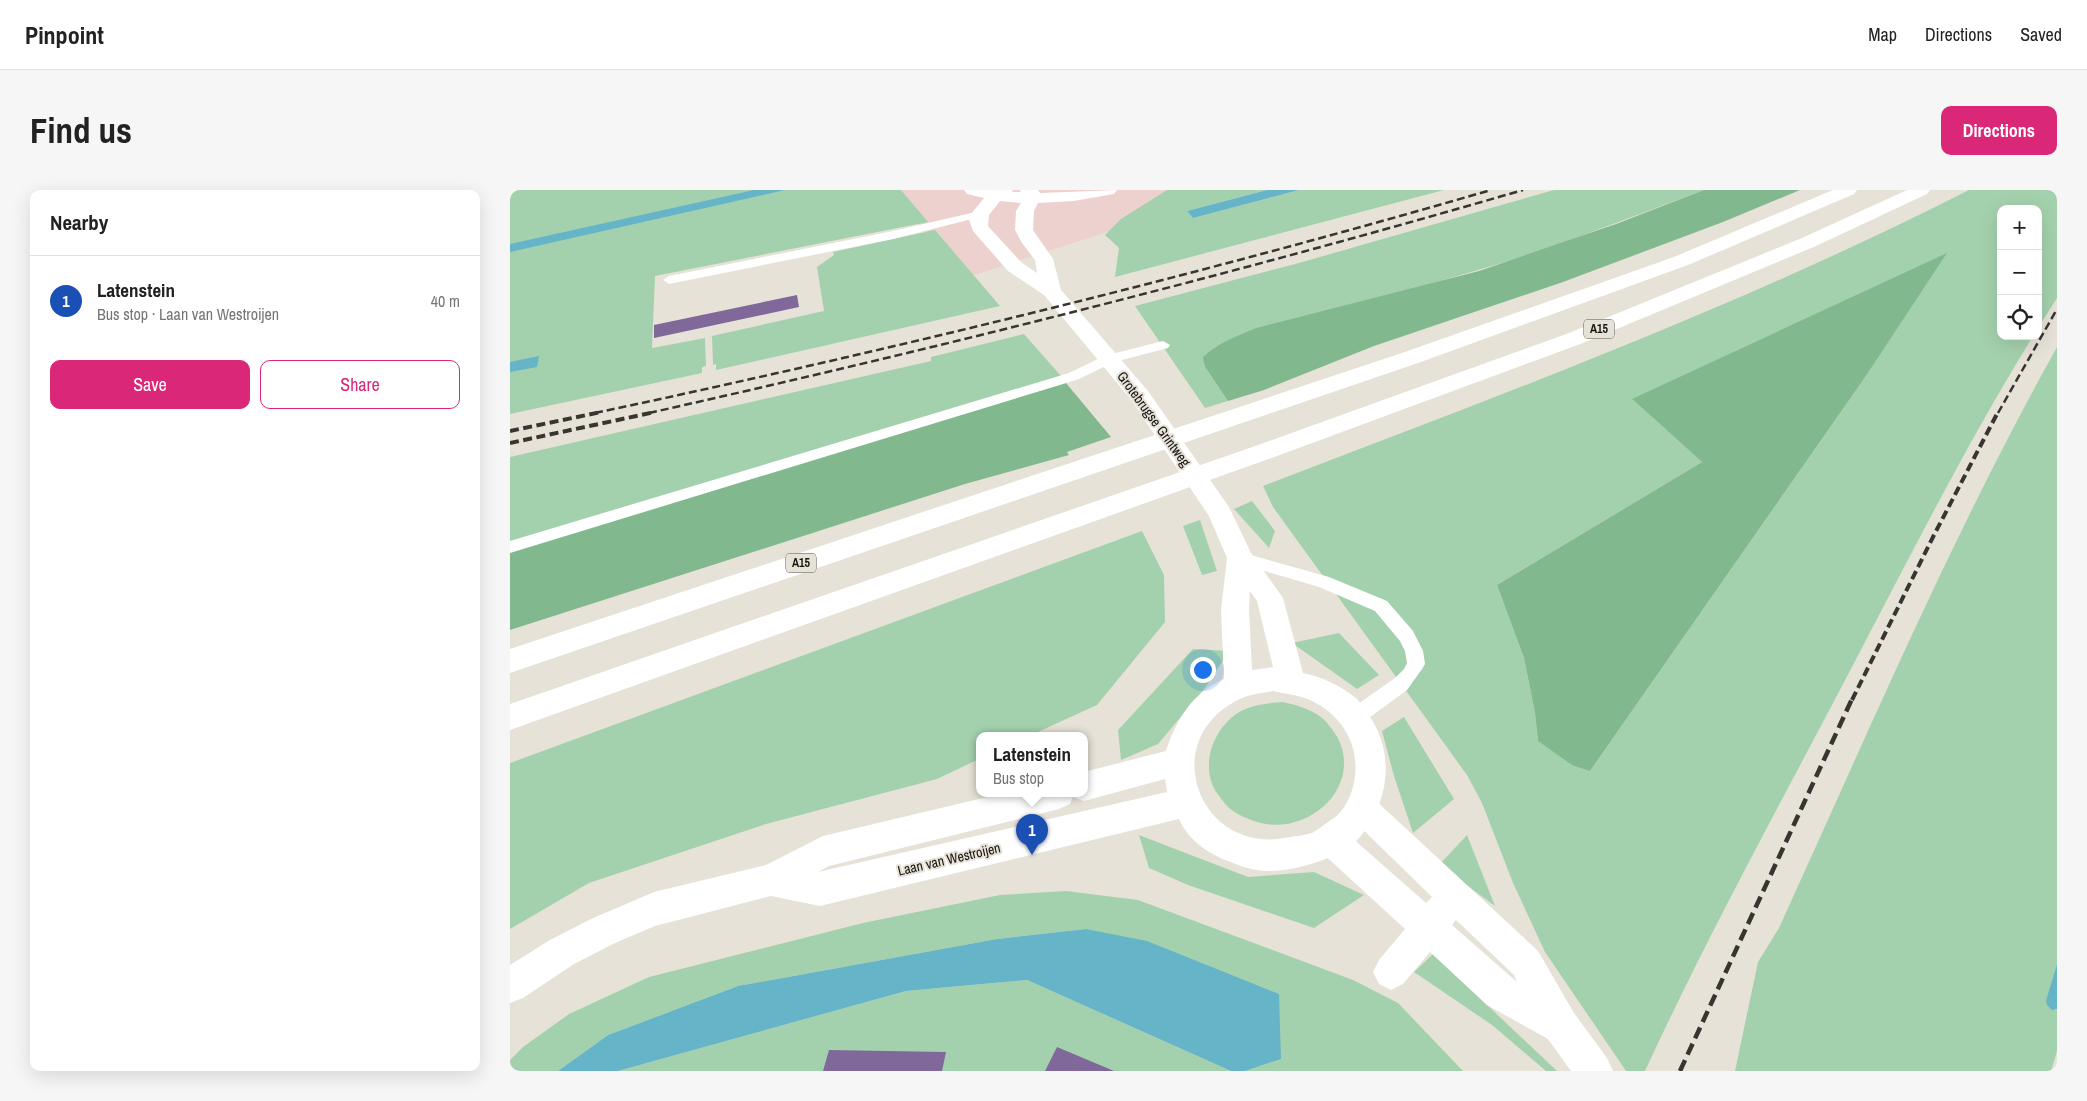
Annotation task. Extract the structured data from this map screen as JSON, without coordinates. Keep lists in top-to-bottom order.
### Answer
{
  "streets": {
    "main road": ["A15", "Grotebrugse Grintweg", "Laan van Westroijen"]
  },
  "page": {
    "header": "Pinpoint",
    "nav": ["Map", "Directions", "Saved"],
    "buttons": [
      "Directions",
      ["Save", "Share"]
    ],
    "title": "Find us",
    "heading": "Nearby",
    "map_buttons": ["+", "−"],
    "list": [
      {
        "mark": "1",
        "name": "Latenstein",
        "note": "Bus stop · Laan van Westroijen",
        "value": "40 m"
      }
    ],
    "popup": ["Latenstein", "Bus stop"],
    "pins": "1"
  }
}
